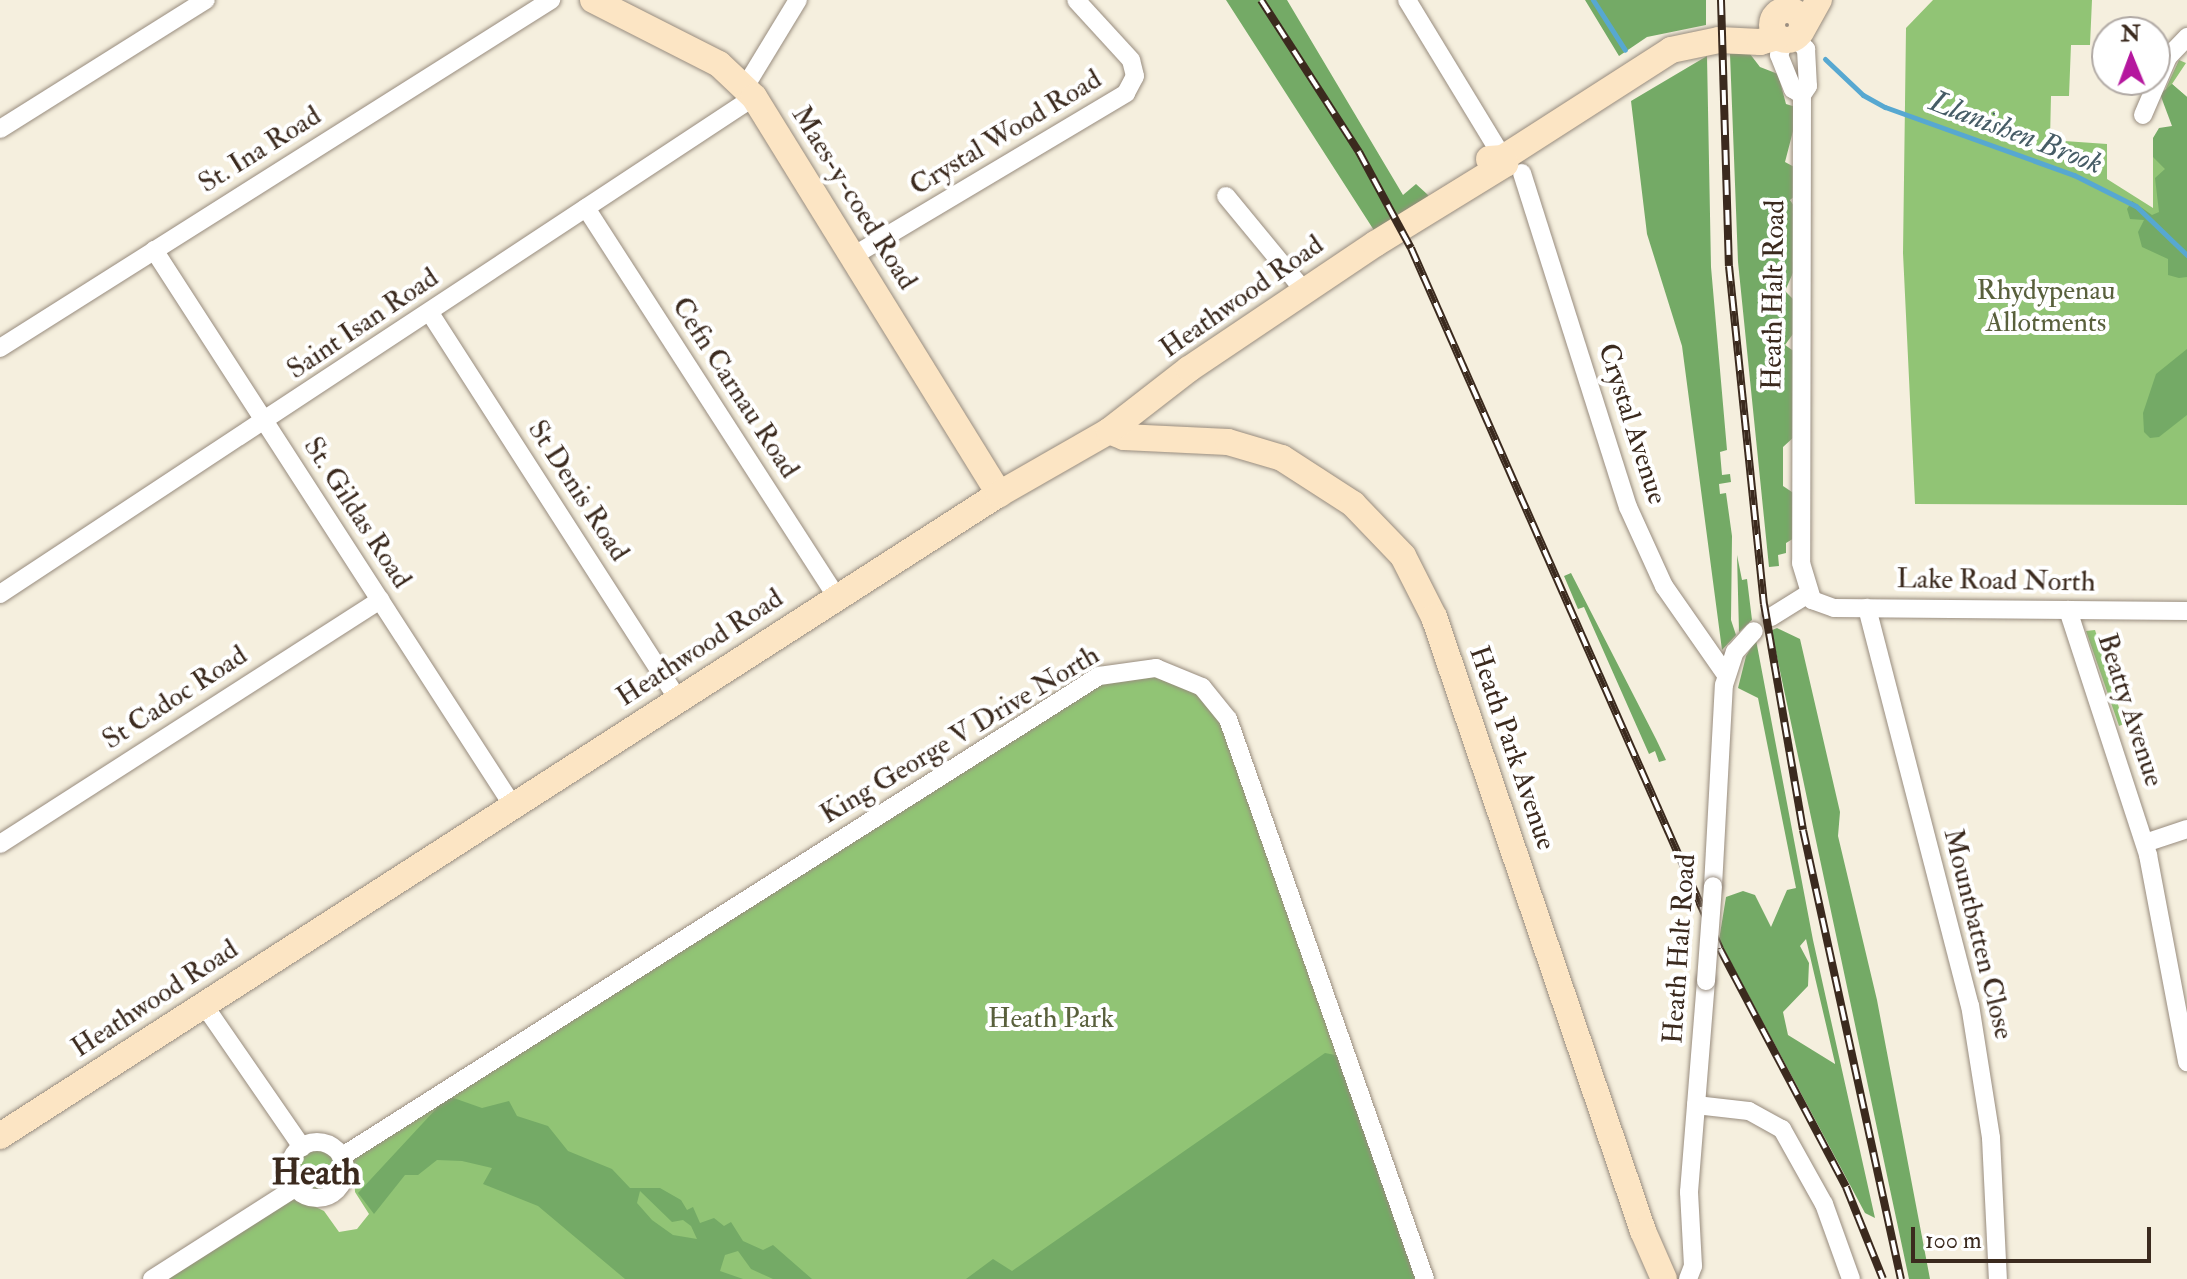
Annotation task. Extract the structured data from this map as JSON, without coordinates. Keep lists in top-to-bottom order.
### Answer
{
  "streets": {
    "street": [
      "Crystal Wood Road",
      "St. Ina Road",
      "Maes-y-coed Road",
      "Heath Halt Road",
      "Heathwood Road",
      "Saint Isan Road",
      "Cefn Carnau Road",
      "Crystal Avenue",
      "St Denis Road",
      "St. Gildas Road",
      "Lake Road North",
      "St Cadoc Road",
      "Beatty Avenue",
      "King George V Drive North",
      "Heath Park Avenue",
      "Mountbatten Close"
    ]
  },
  "crossings": [
    ["Crystal Wood Road", "Maes-y-coed Road"],
    ["St. Ina Road", "St. Gildas Road"],
    ["Maes-y-coed Road", "Heathwood Road"],
    ["Maes-y-coed Road", "Saint Isan Road"],
    ["Heath Halt Road", "Heathwood Road"],
    ["Heath Halt Road", "Crystal Avenue"],
    ["Heath Halt Road", "Lake Road North"],
    ["Heathwood Road", "Cefn Carnau Road"],
    ["Heathwood Road", "Crystal Avenue"],
    ["Heathwood Road", "St Denis Road"],
    ["Heathwood Road", "St. Gildas Road"],
    ["Heathwood Road", "Heath Park Avenue"],
    ["Saint Isan Road", "Cefn Carnau Road"],
    ["Saint Isan Road", "St Denis Road"],
    ["Saint Isan Road", "St. Gildas Road"],
    ["St. Gildas Road", "St Cadoc Road"],
    ["Lake Road North", "Beatty Avenue"],
    ["Lake Road North", "Mountbatten Close"]
  ],
  "districts": ["Heath"],
  "water": ["Llanishen Brook"],
  "parks": ["Rhydypenau Allotments", "Heath Park"],
  "scale_bar": "100 m",
  "north": "top"
}
